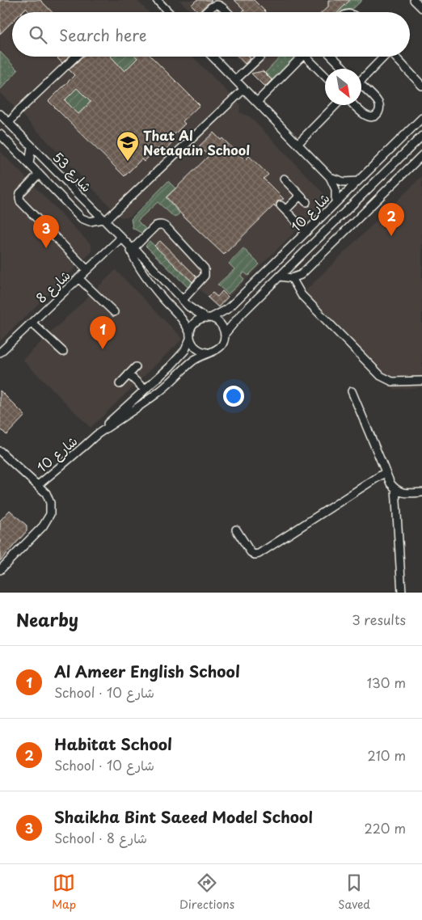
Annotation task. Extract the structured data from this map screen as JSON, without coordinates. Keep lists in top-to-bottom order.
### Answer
{
  "streets": {
    "street": ["شارع 53", "شارع 10", "شارع 8"]
  },
  "crossings": [
    ["شارع 53", "شارع 10"],
    ["شارع 53", "شارع 8"]
  ],
  "places": {
    "school or university": ["That Al Netaqain School"]
  },
  "north": "bottom right",
  "page": {
    "search": "Search here",
    "pins": ["2", "3", "1"],
    "heading": ["Nearby", "3 results"],
    "list": [
      {
        "mark": "1",
        "name": "Al Ameer English School",
        "note": "School · شارع 10",
        "value": "130 m"
      },
      {
        "mark": "2",
        "name": "Habitat School",
        "note": "School · شارع 10",
        "value": "210 m"
      },
      {
        "mark": "3",
        "name": "Shaikha Bint Saeed Model School",
        "note": "School · شارع 8",
        "value": "220 m"
      }
    ],
    "nav": ["Map", "Directions", "Saved"]
  }
}
